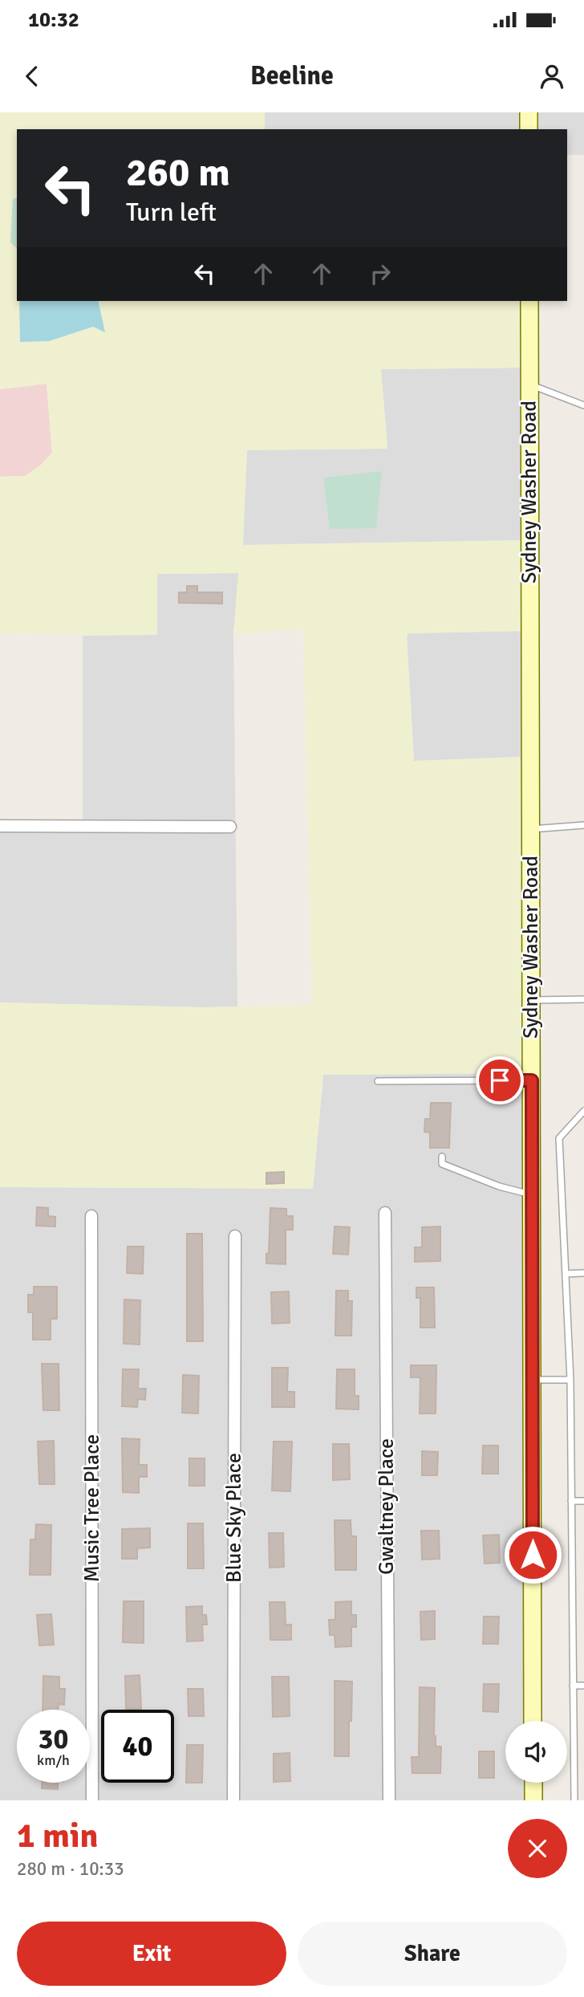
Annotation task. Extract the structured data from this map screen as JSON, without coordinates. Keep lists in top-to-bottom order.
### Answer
{
  "streets": {
    "street": [
      "Sydney Washer Road",
      "Gwaltney Place",
      "Music Tree Place",
      "Blue Sky Place"
    ]
  },
  "page": {
    "status": "10:32",
    "header": "Beeline",
    "turn": ["260 m", "Turn left"],
    "speed": "30 km/h",
    "limit": "40",
    "heading": ["1 min", "280 m · 10:33"],
    "buttons": ["Exit", "Share"]
  }
}
